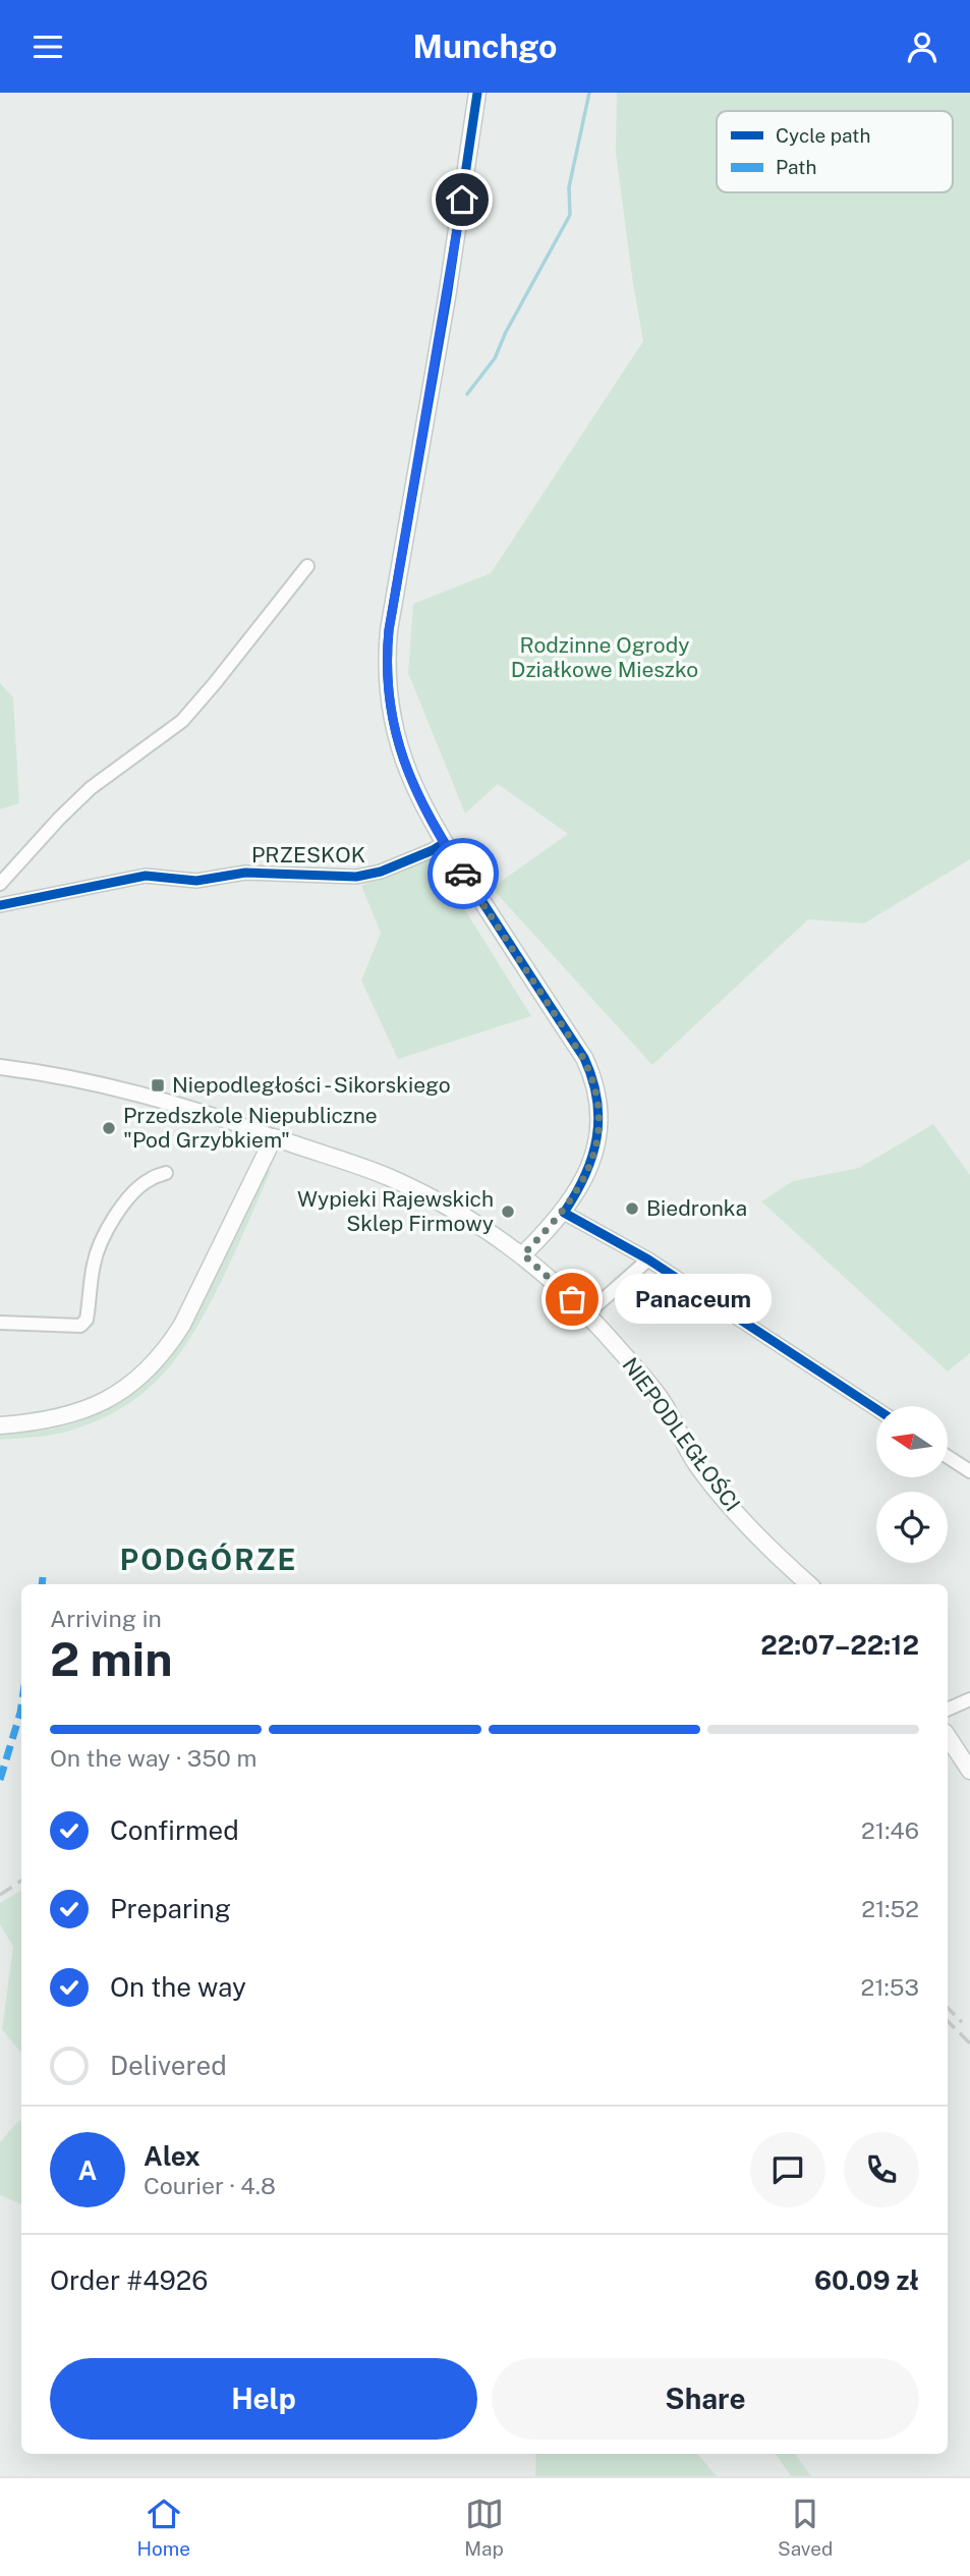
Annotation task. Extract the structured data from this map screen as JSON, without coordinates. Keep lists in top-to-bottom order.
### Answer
{
  "streets": {
    "main road": ["NIEPODLEGŁOŚCI"],
    "street": ["PRZESKOK"]
  },
  "districts": ["PODGÓRZE"],
  "parks": ["Rodzinne Ogrody Działkowe Mieszko"],
  "places": {
    "transit": ["Niepodległości - Sikorskiego"],
    "other": [
      "Przedszkole Niepubliczne \"Pod Grzybkiem\"",
      "Biedronka",
      "Wypieki Rajewskich Sklep Firmowy",
      "Panaceum"
    ]
  },
  "legend": ["Cycle path", "Path"],
  "north": "left",
  "page": {
    "header": "Munchgo",
    "bubble": "Panaceum",
    "heading": ["2 min", "Arriving in", "22:07–22:12"],
    "panel": [
      "Alex",
      "Courier · 4.8",
      "Order #4926",
      "60.09 zł"
    ],
    "bar": "On the way · 350 m",
    "list": [
      ["Confirmed", "21:46"],
      ["Preparing", "21:52"],
      ["On the way", "21:53"],
      "Delivered"
    ],
    "round": "A",
    "buttons": ["Help", "Share"],
    "tabs": ["Home", "Map", "Saved"]
  }
}
